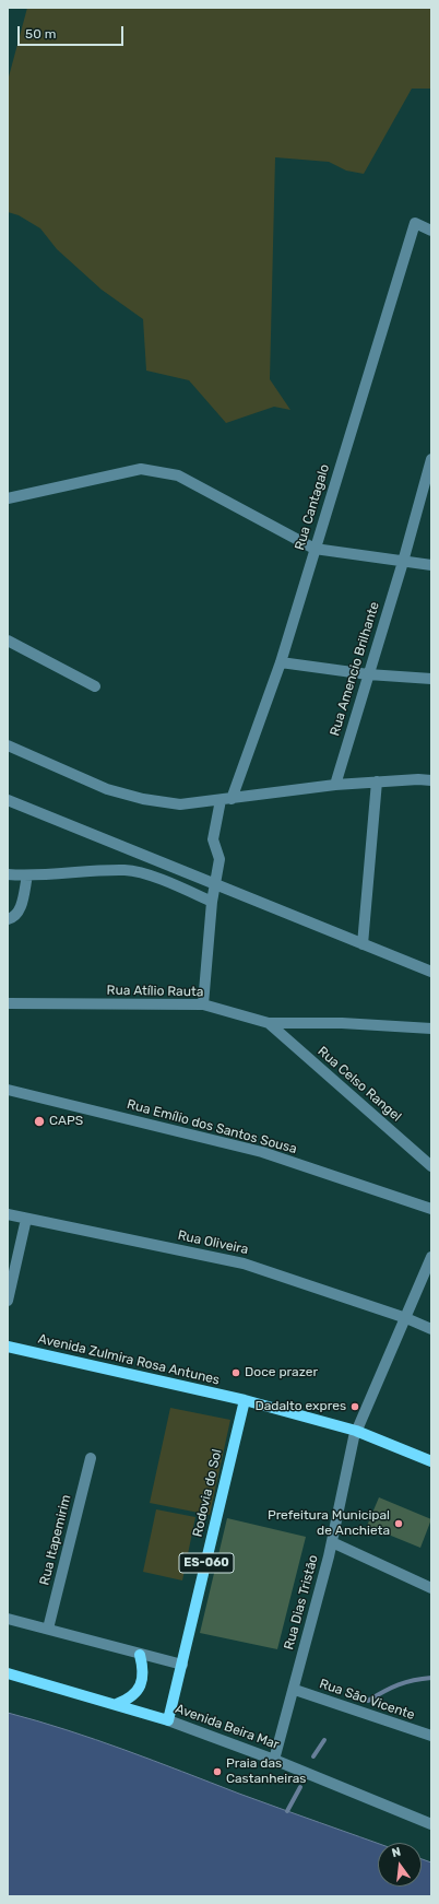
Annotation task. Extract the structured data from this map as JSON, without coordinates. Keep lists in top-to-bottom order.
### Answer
{
  "streets": {
    "main road": [
      "Avenida Zulmira Rosa Antunes",
      "Rodovia do Sol",
      "ES-060",
      "Avenida Beira Mar"
    ],
    "street": [
      "Rua Cantagalo",
      "Rua Amencio Brilhante",
      "Rua Atílio Rauta",
      "Rua Celso Rangel",
      "Rua Emílio dos Santos Sousa",
      "Rua Oliveira",
      "Rua Itapemirim",
      "Rua Dias Tristão",
      "Rua São Vicente"
    ]
  },
  "crossings": [
    ["Rua Cantagalo", "Rua Atílio Rauta"],
    ["Rua Atílio Rauta", "Rua Celso Rangel"],
    ["Rua Oliveira", "Rua Dias Tristão"],
    ["Avenida Zulmira Rosa Antunes", "Rodovia do Sol"],
    ["Rodovia do Sol", "Avenida Beira Mar"],
    ["Rua Dias Tristão", "Rua São Vicente"],
    ["Rua Dias Tristão", "Avenida Beira Mar"]
  ],
  "places": [
    "CAPS",
    "Doce prazer",
    "Dadalto expres",
    "Prefeitura Municipal de Anchieta",
    "Praia das Castanheiras"
  ],
  "scale_bar": "50 m",
  "north": "top"
}
